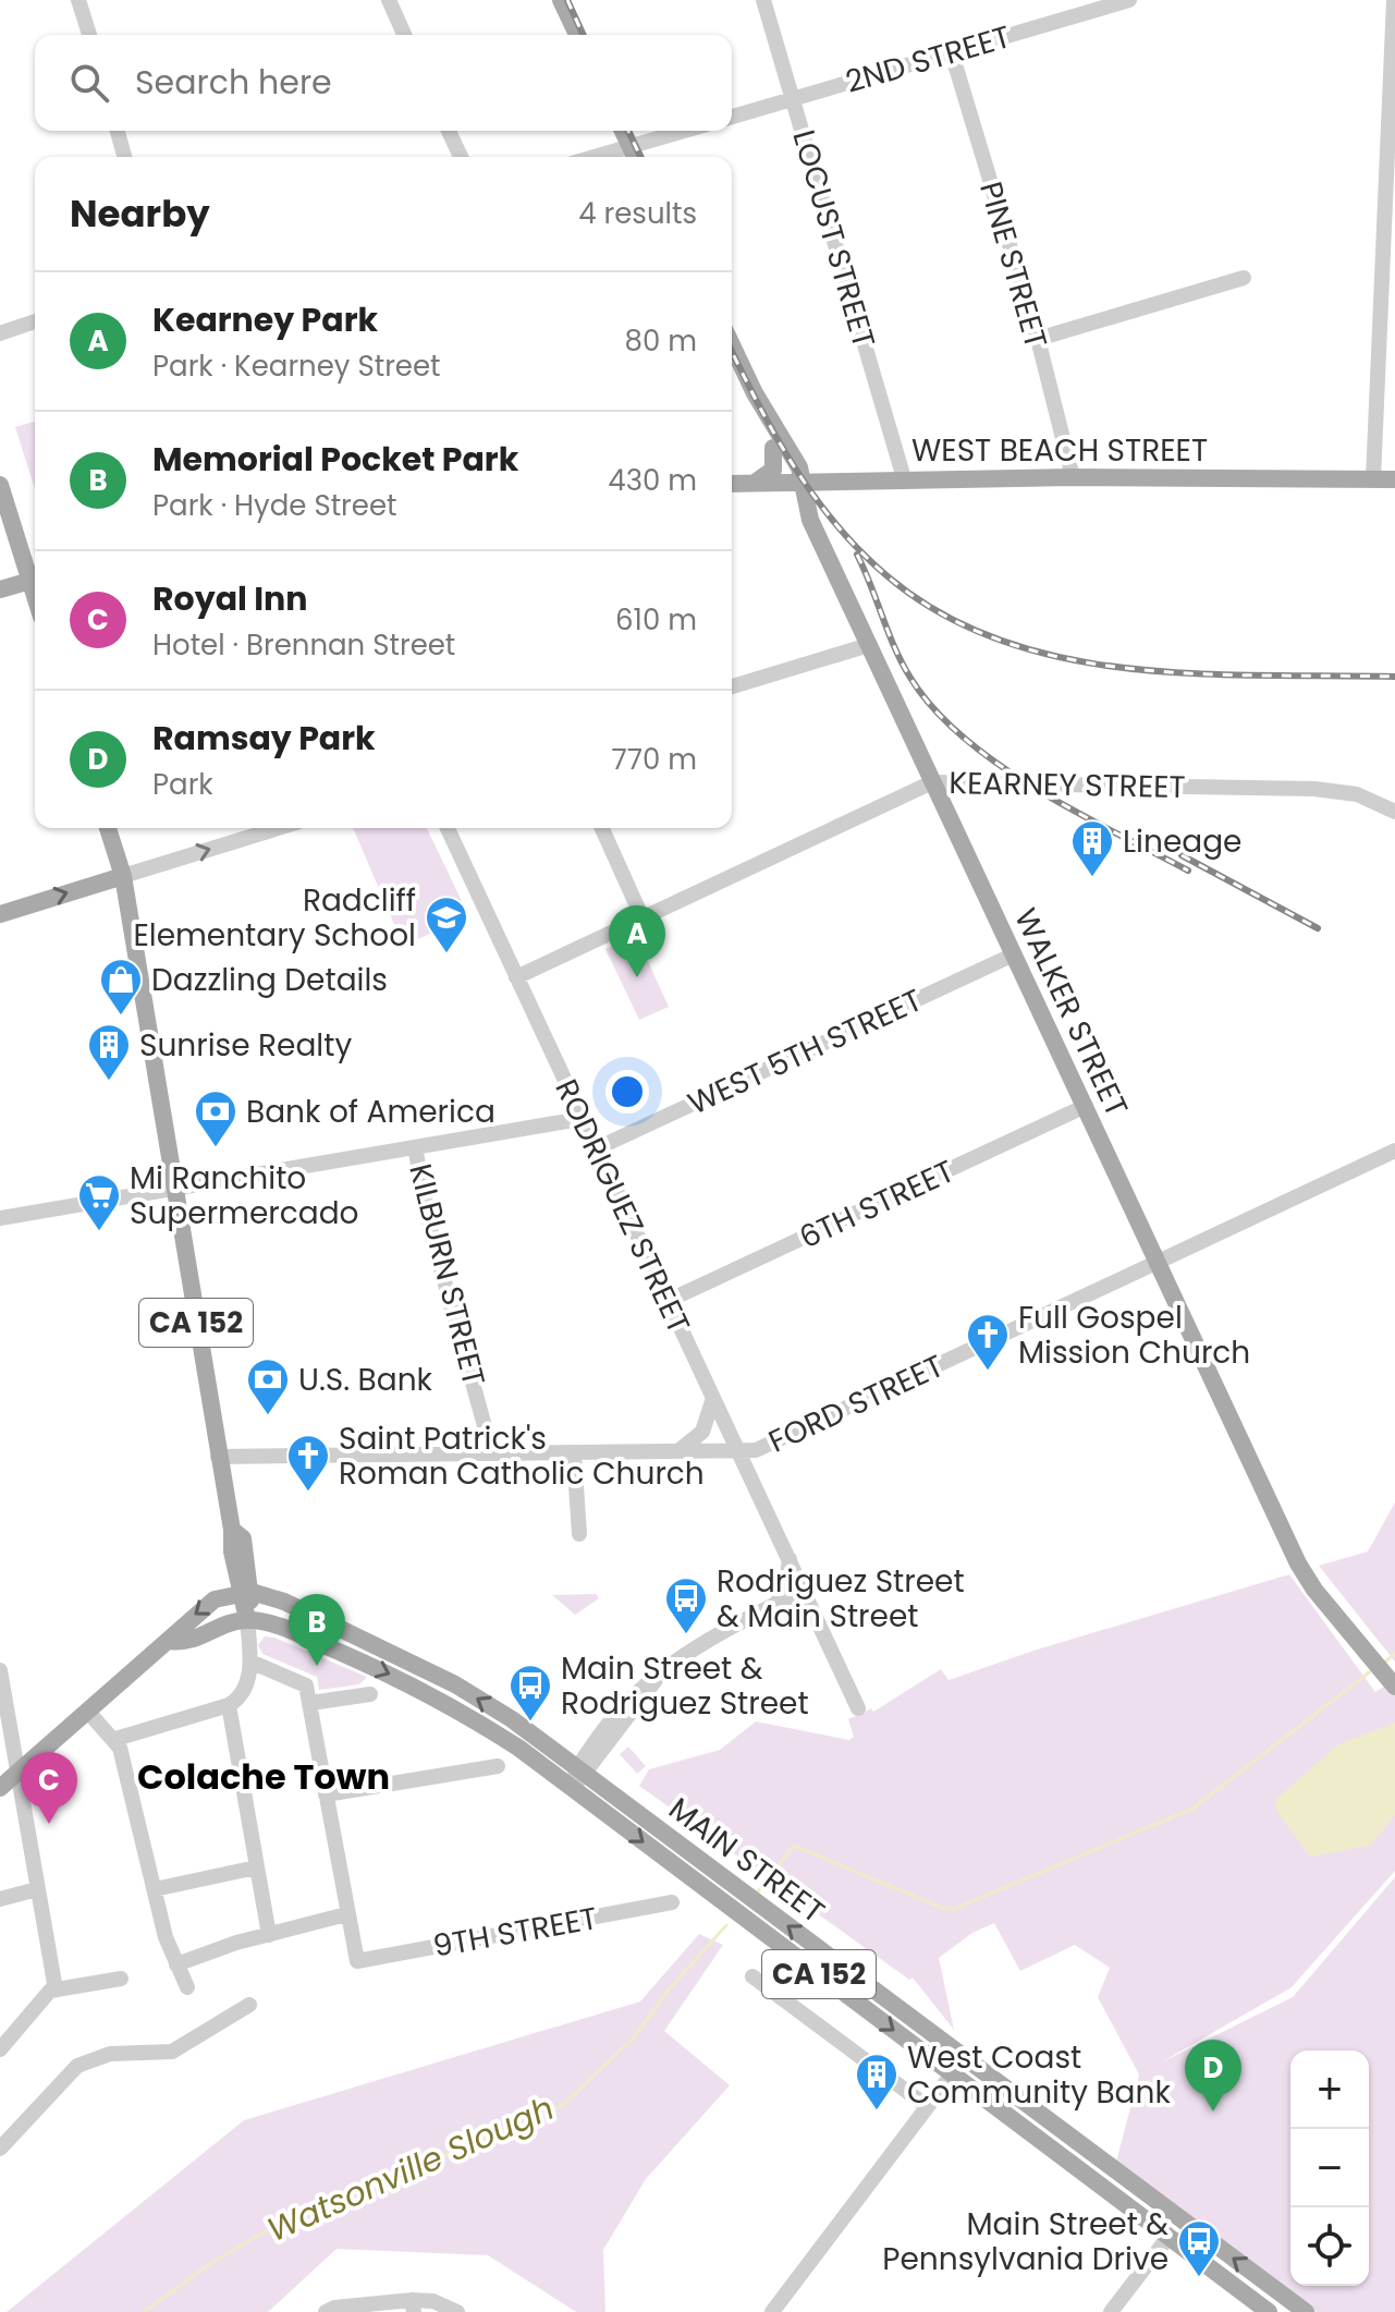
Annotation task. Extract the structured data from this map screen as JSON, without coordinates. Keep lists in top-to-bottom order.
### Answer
{
  "streets": {
    "main road": [
      "WEST BEACH STREET",
      "WALKER STREET",
      "CA 152",
      "MAIN STREET"
    ],
    "street": [
      "2ND STREET",
      "LOCUST STREET",
      "PINE STREET",
      "KEARNEY STREET",
      "WEST 5TH STREET",
      "6TH STREET",
      "RODRIGUEZ STREET",
      "KILBURN STREET",
      "FORD STREET",
      "9TH STREET"
    ]
  },
  "crossings": [
    ["2ND STREET", "LOCUST STREET"],
    ["2ND STREET", "PINE STREET"],
    ["LOCUST STREET", "WEST BEACH STREET"],
    ["PINE STREET", "WEST BEACH STREET"],
    ["WEST BEACH STREET", "WALKER STREET"],
    ["KEARNEY STREET", "WALKER STREET"],
    ["KEARNEY STREET", "RODRIGUEZ STREET"],
    ["WALKER STREET", "WEST 5TH STREET"],
    ["WALKER STREET", "6TH STREET"],
    ["WALKER STREET", "FORD STREET"],
    ["WEST 5TH STREET", "RODRIGUEZ STREET"],
    ["6TH STREET", "RODRIGUEZ STREET"],
    ["RODRIGUEZ STREET", "FORD STREET"],
    ["KILBURN STREET", "FORD STREET"],
    ["CA 152", "FORD STREET"],
    ["CA 152", "MAIN STREET"]
  ],
  "districts": ["Colache Town"],
  "water": ["Watsonville Slough"],
  "places": {
    "building": ["Lineage", "Sunrise Realty", "West Coast Community Bank"],
    "school or university": ["Radcliff Elementary School"],
    "shop": ["Dazzling Details"],
    "bank": ["Bank of America", "U.S. Bank"],
    "supermarket": ["Mi Ranchito Supermercado"],
    "church": ["Full Gospel Mission Church", "Saint Patrick's Roman Catholic Church"],
    "bus stop": ["Rodriguez Street & Main Street", "Main Street & Rodriguez Street", "Main Street & Pennsylvania Drive"]
  },
  "page": {
    "search": "Search here",
    "heading": ["Nearby", "4 results"],
    "list": [
      {
        "mark": "A",
        "name": "Kearney Park",
        "note": "Park · Kearney Street",
        "value": "80 m"
      },
      {
        "mark": "B",
        "name": "Memorial Pocket Park",
        "note": "Park · Hyde Street",
        "value": "430 m"
      },
      {
        "mark": "C",
        "name": "Royal Inn",
        "note": "Hotel · Brennan Street",
        "value": "610 m"
      },
      {
        "mark": "D",
        "name": "Ramsay Park",
        "note": "Park",
        "value": "770 m"
      }
    ],
    "pins": [
      "A",
      "B",
      "C",
      "D"
    ],
    "map_buttons": ["+", "−"]
  }
}
